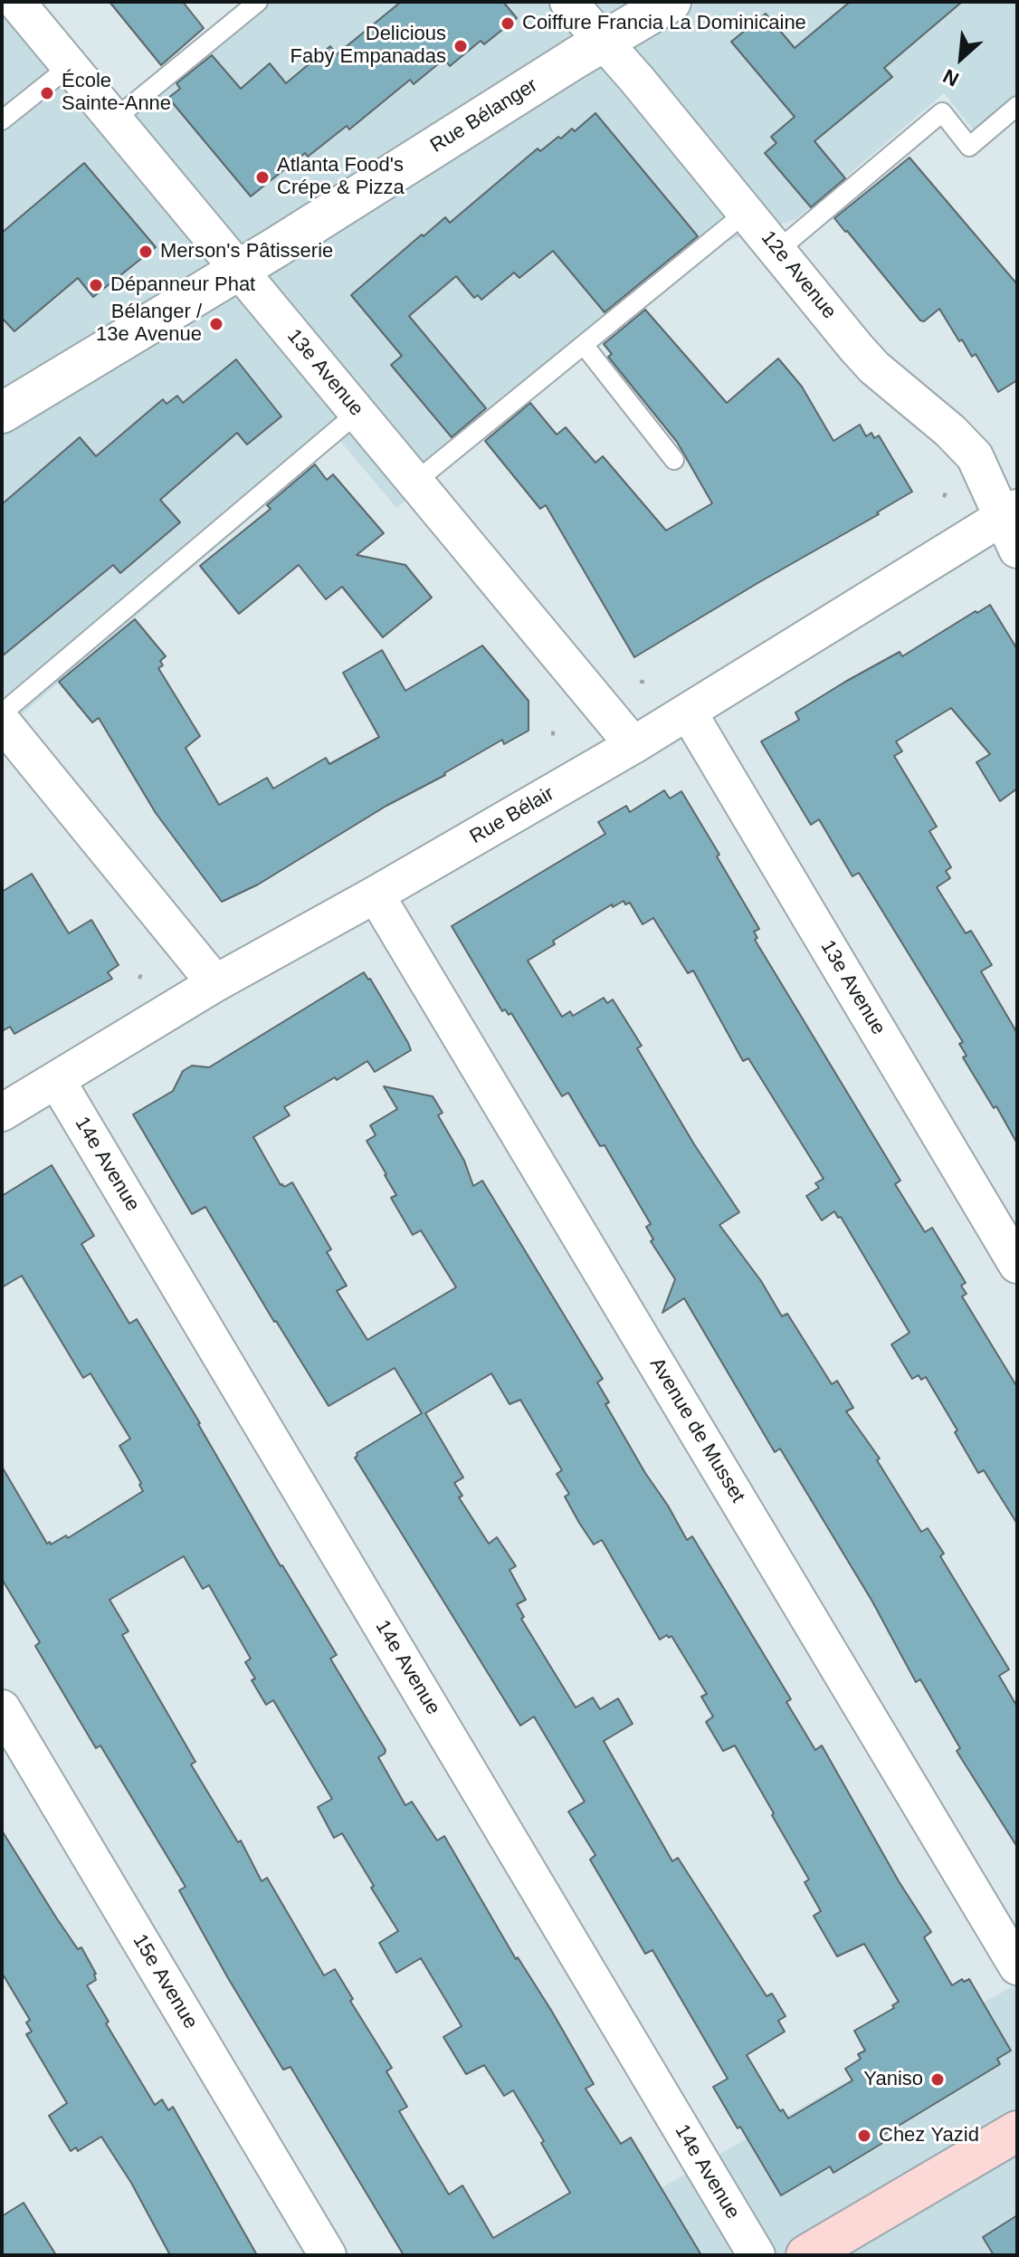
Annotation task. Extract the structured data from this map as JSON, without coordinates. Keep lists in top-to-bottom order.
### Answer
{
  "streets": {
    "street": [
      "Rue Bélanger",
      "12e Avenue",
      "13e Avenue",
      "Rue Bélair",
      "14e Avenue",
      "Avenue de Musset",
      "15e Avenue"
    ]
  },
  "crossings": [
    ["Rue Bélanger", "12e Avenue"],
    ["Rue Bélanger", "13e Avenue"],
    ["12e Avenue", "Rue Bélair"],
    ["13e Avenue", "Rue Bélair"],
    ["Rue Bélair", "14e Avenue"],
    ["Rue Bélair", "Avenue de Musset"]
  ],
  "places": [
    "Coiffure Francia La Dominicaine",
    "Delicious Faby Empanadas",
    "École Sainte-Anne",
    "Atlanta Food's Crépe & Pizza",
    "Merson's Pâtisserie",
    "Dépanneur Phat",
    "Bélanger / 13e Avenue",
    "Yaniso",
    "Chez Yazid"
  ],
  "north": "bottom left"
}
